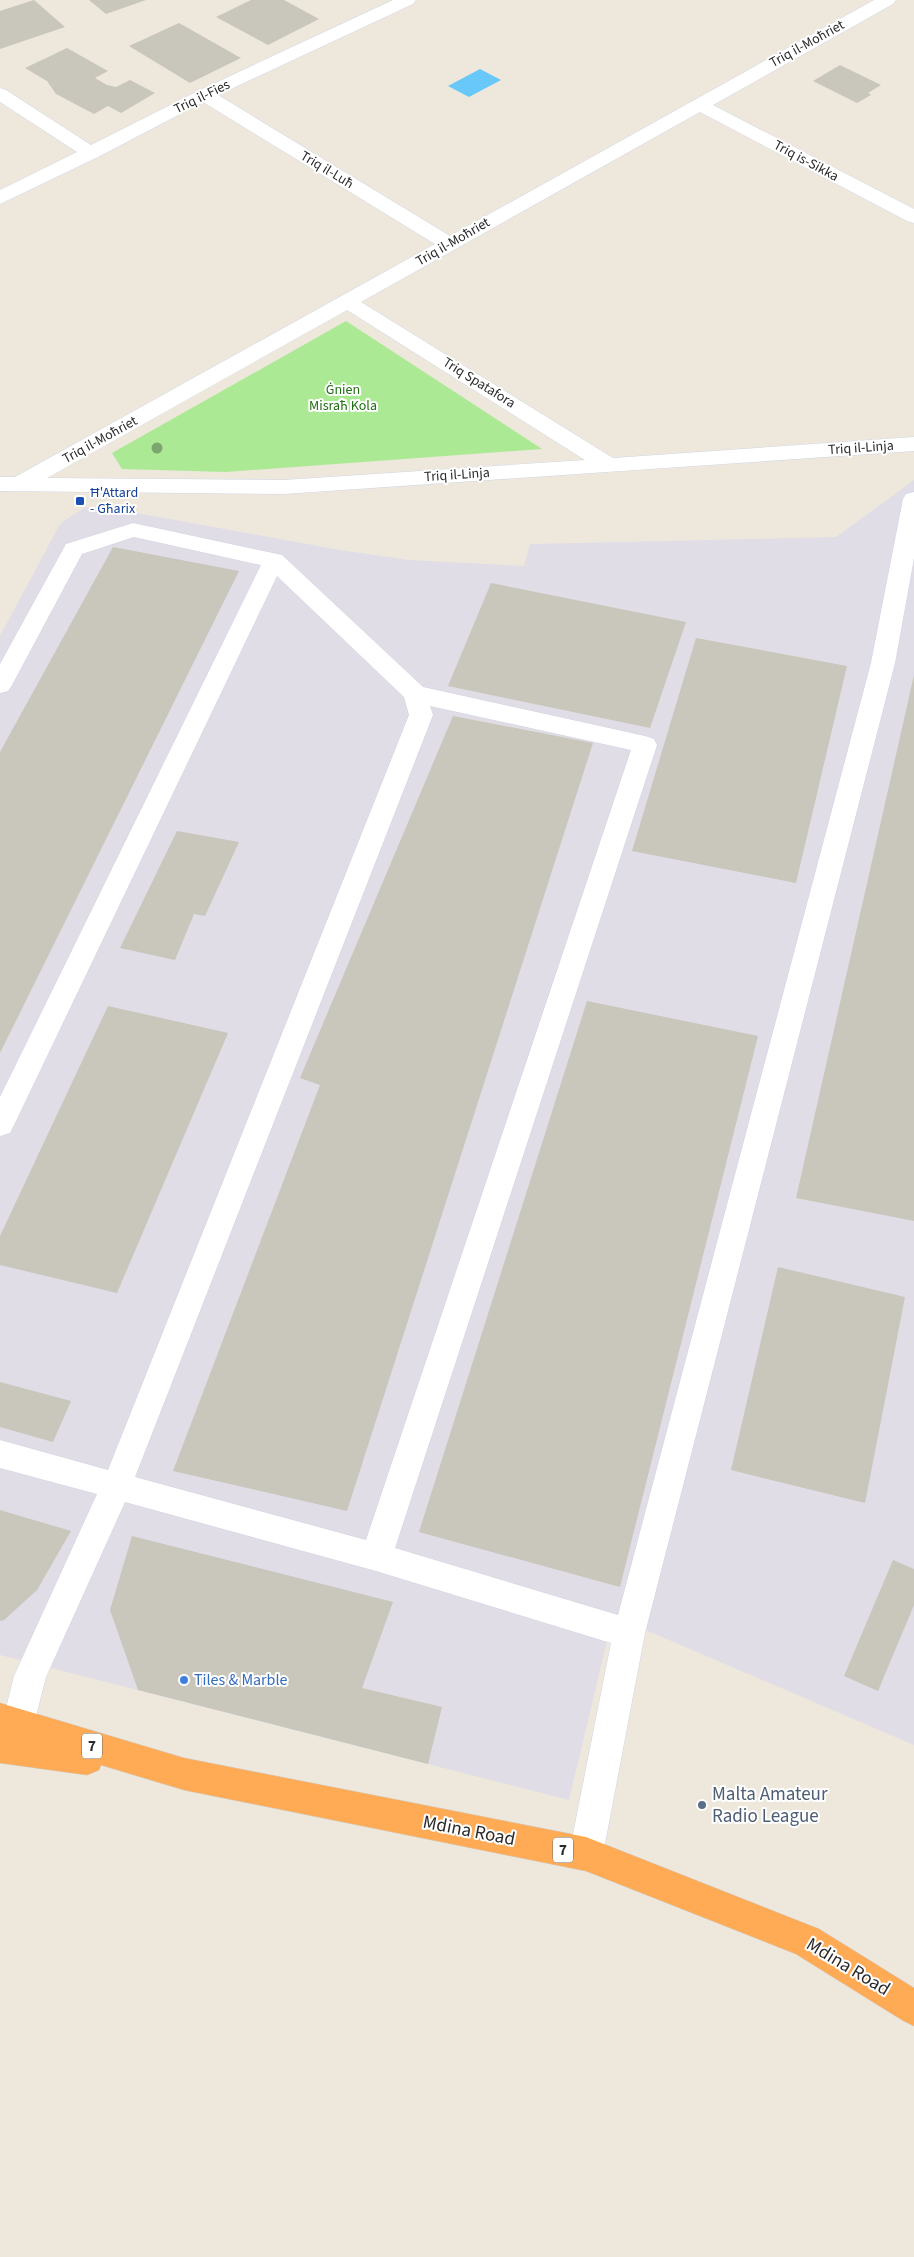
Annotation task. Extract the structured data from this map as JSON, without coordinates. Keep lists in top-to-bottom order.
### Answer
{
  "streets": {
    "highway": ["7", "Mdina Road"],
    "street": [
      "Triq il-Moħriet",
      "Triq il-Fies",
      "Triq is-Sikka",
      "Triq il-Luħ",
      "Triq Spatafora",
      "Triq il-Linja"
    ]
  },
  "crossings": [
    ["Triq il-Moħriet", "Triq is-Sikka"],
    ["Triq il-Moħriet", "Triq il-Luħ"],
    ["Triq il-Moħriet", "Triq Spatafora"],
    ["Triq il-Moħriet", "Triq il-Linja"],
    ["Triq il-Fies", "Triq il-Luħ"],
    ["Triq Spatafora", "Triq il-Linja"]
  ],
  "parks": ["Ġnien Misraħ Kola"],
  "places": {
    "transit": ["Ħ'Attard - Għarix"],
    "other": ["Tiles & Marble", "Malta Amateur Radio League"]
  }
}
